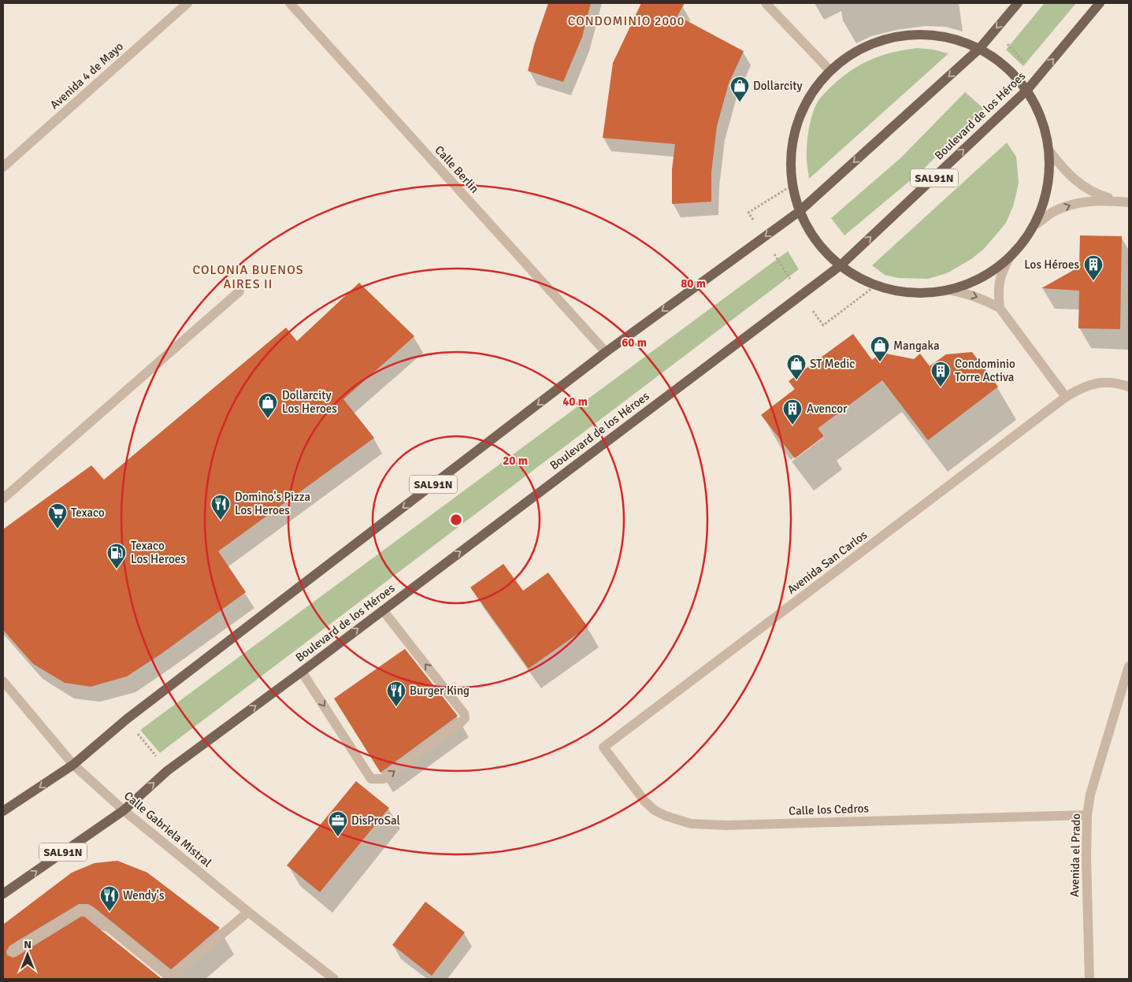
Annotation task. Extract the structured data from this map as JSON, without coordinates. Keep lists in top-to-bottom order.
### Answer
{
  "streets": {
    "main road": ["Boulevard de los Héroes", "SAL91N"],
    "street": [
      "Avenida 4 de Mayo",
      "Calle Berlin",
      "Avenida San Carlos",
      "Calle los Cedros",
      "Calle Gabriela Mistral",
      "Avenida el Prado"
    ]
  },
  "crossings": [
    ["Boulevard de los Héroes", "Calle Gabriela Mistral"],
    ["Calle Berlin", "SAL91N"],
    ["SAL91N", "Calle Gabriela Mistral"],
    ["Avenida San Carlos", "Calle los Cedros"],
    ["Calle los Cedros", "Avenida el Prado"]
  ],
  "districts": ["CONDOMINIO 2000", "COLONIA BUENOS AIRES II"],
  "places": {
    "shop": [
      "Dollarcity",
      "Mangaka",
      "ST Medic",
      "Dollarcity Los Heroes"
    ],
    "building": ["Los Héroes", "Condominio Torre Activa", "Avencor"],
    "restaurant": ["Domino's Pizza Los Heroes", "Burger King", "Wendy's"],
    "supermarket": ["Texaco"],
    "fuel station": ["Texaco Los Heroes"],
    "office": ["DisProSal"]
  },
  "north": "top",
  "rings": [
    "80 m",
    "60 m",
    "40 m",
    "20 m"
  ]
}
